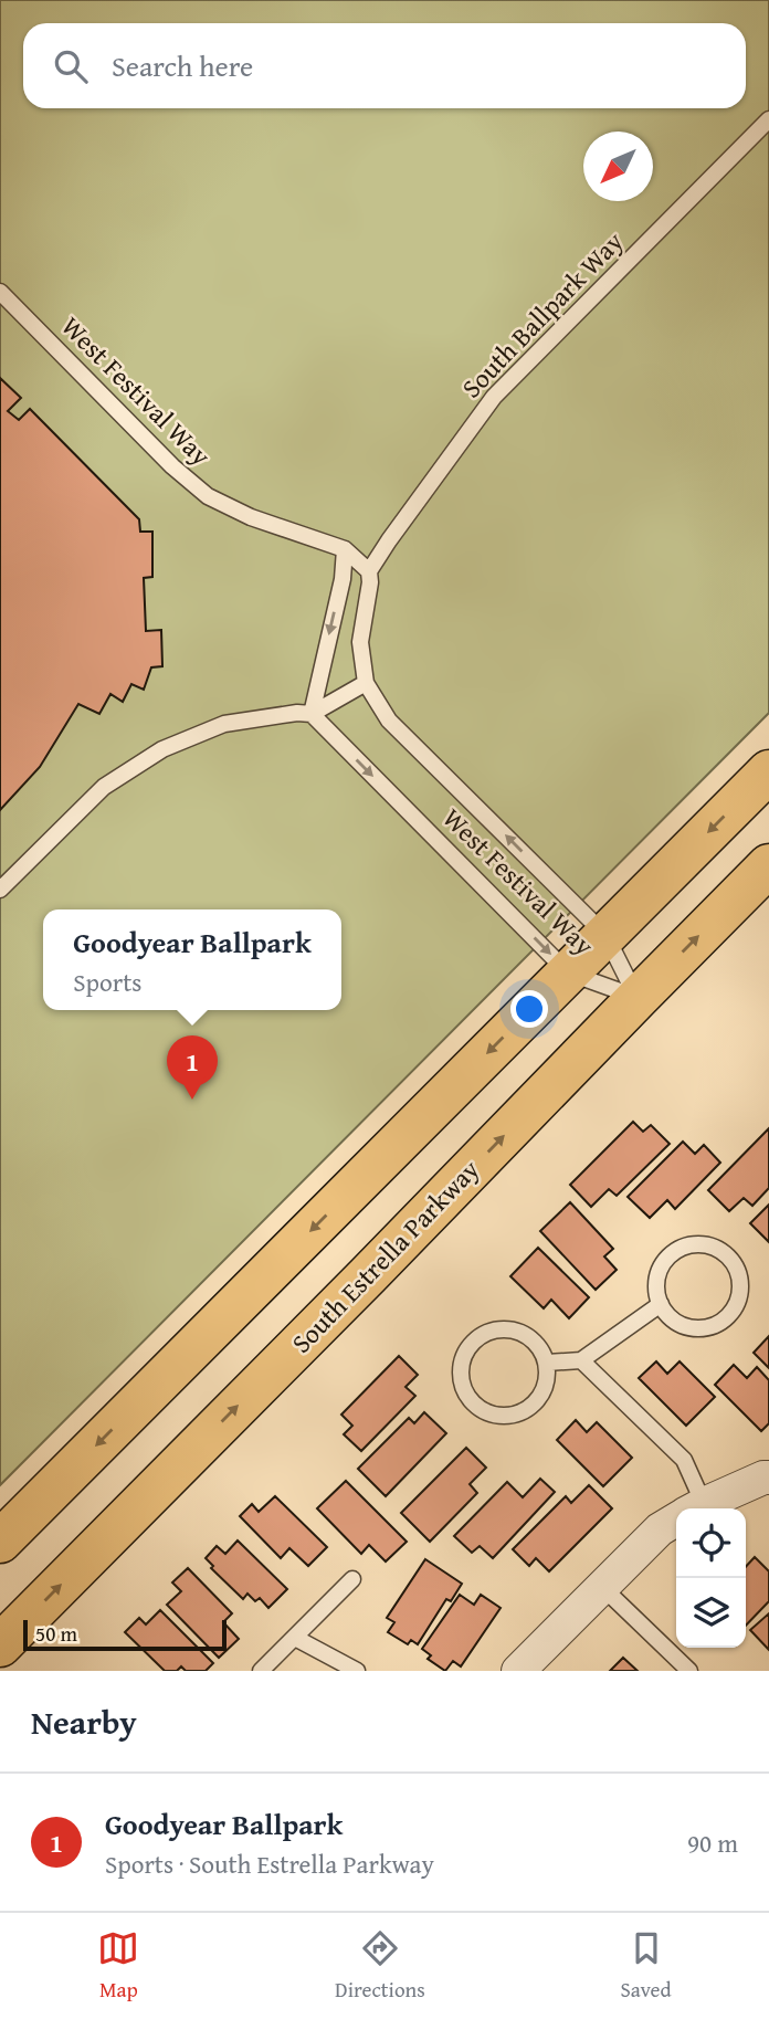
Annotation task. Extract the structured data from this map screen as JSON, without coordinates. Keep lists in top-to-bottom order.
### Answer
{
  "streets": {
    "main road": ["South Estrella Parkway"],
    "lane": ["South Ballpark Way", "West Festival Way"]
  },
  "crossings": [
    ["South Ballpark Way", "West Festival Way"],
    ["West Festival Way", "South Estrella Parkway"]
  ],
  "scale_bar": "50 m",
  "north": "bottom left",
  "page": {
    "search": "Search here",
    "popup": ["Goodyear Ballpark", "Sports"],
    "pins": "1",
    "scale": "50 m",
    "heading": "Nearby",
    "list": [
      {
        "mark": "1",
        "name": "Goodyear Ballpark",
        "note": "Sports · South Estrella Parkway",
        "value": "90 m"
      }
    ],
    "nav": ["Map", "Directions", "Saved"]
  }
}
